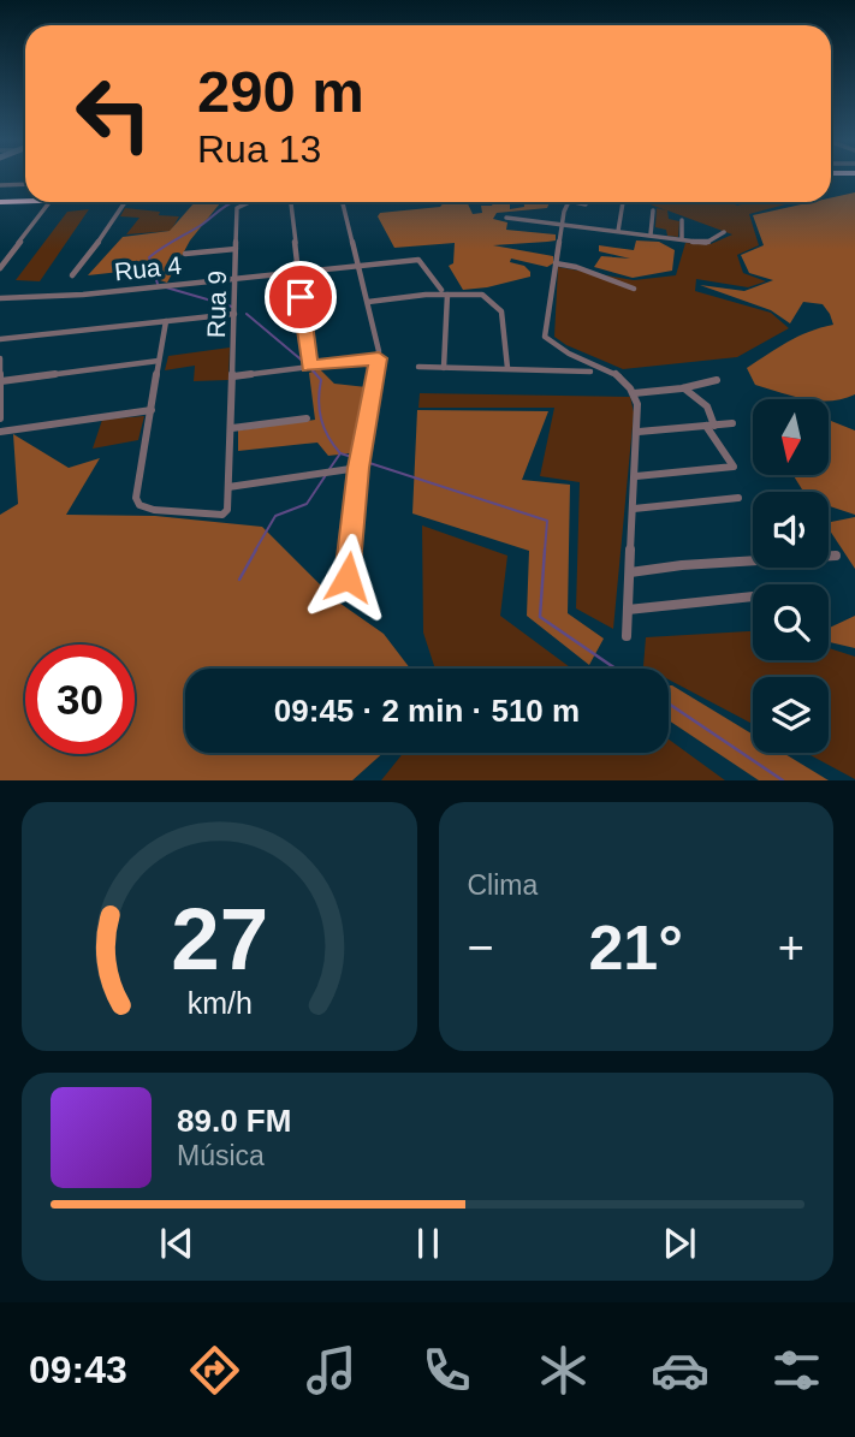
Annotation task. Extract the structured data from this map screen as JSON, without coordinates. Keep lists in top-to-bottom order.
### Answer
{
  "streets": {
    "street": ["Rua 4", "Rua 9"]
  },
  "crossings": [
    ["Rua 4", "Rua 9"]
  ],
  "north": "bottom",
  "page": {
    "turn": ["290 m", "Rua 13"],
    "limit": "30",
    "trip": "09:45 · 2 min · 510 m",
    "tile": "Clima",
    "heat": ["−", "21°", "+"],
    "song": ["89.0 FM", "Música"],
    "tabs": "09:43",
    "gauge": ["27", "km/h"]
  }
}
